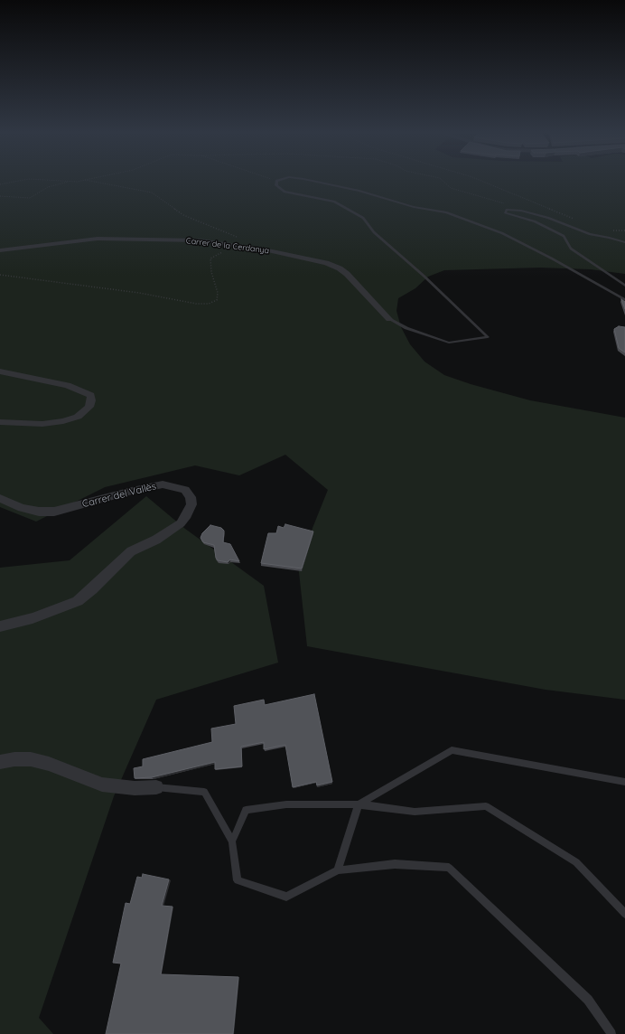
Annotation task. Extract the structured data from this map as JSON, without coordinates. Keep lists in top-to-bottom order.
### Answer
{
  "streets": {
    "street": ["Carrer de la Cerdanya", "Carrer del Vallès"]
  }
}
